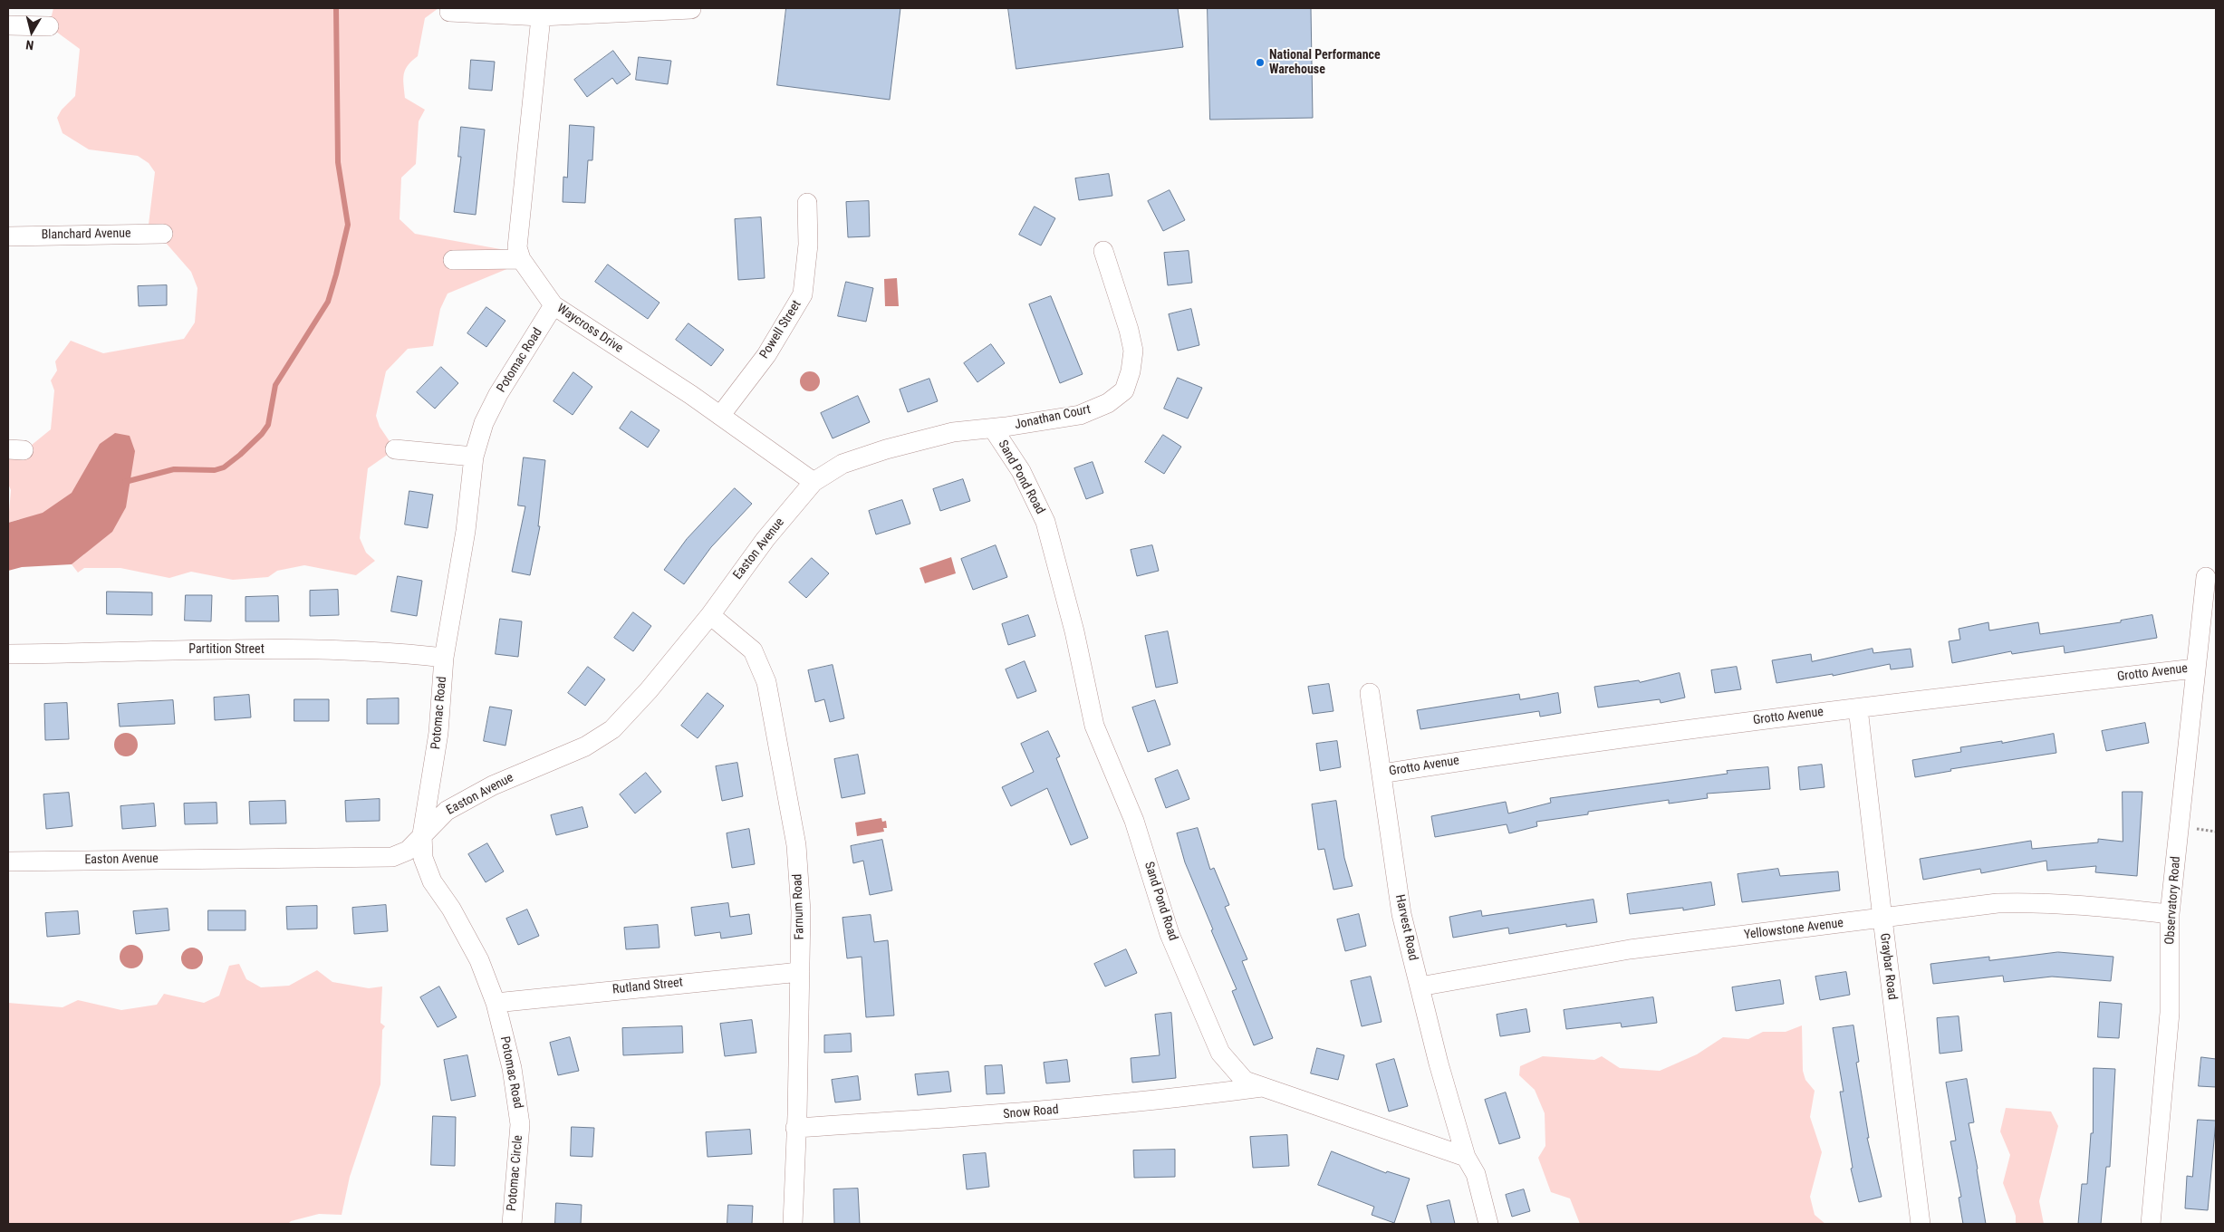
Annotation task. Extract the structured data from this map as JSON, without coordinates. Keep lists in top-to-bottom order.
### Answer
{
  "streets": {
    "street": [
      "Blanchard Avenue",
      "Waycross Drive",
      "Powell Street",
      "Potomac Road",
      "Jonathan Court",
      "Sand Pond Road",
      "Easton Avenue",
      "Partition Street",
      "Grotto Avenue",
      "Observatory Road",
      "Farnum Road",
      "Harvest Road",
      "Yellowstone Avenue",
      "Graybar Road",
      "Rutland Street",
      "Snow Road",
      "Potomac Circle"
    ]
  },
  "crossings": [
    ["Waycross Drive", "Powell Street"],
    ["Waycross Drive", "Potomac Road"],
    ["Waycross Drive", "Jonathan Court"],
    ["Waycross Drive", "Easton Avenue"],
    ["Potomac Road", "Easton Avenue"],
    ["Potomac Road", "Partition Street"],
    ["Potomac Road", "Rutland Street"],
    ["Potomac Road", "Potomac Circle"],
    ["Jonathan Court", "Sand Pond Road"],
    ["Jonathan Court", "Easton Avenue"],
    ["Sand Pond Road", "Harvest Road"],
    ["Sand Pond Road", "Snow Road"],
    ["Easton Avenue", "Farnum Road"],
    ["Grotto Avenue", "Observatory Road"],
    ["Grotto Avenue", "Harvest Road"],
    ["Grotto Avenue", "Graybar Road"],
    ["Observatory Road", "Yellowstone Avenue"],
    ["Farnum Road", "Rutland Street"],
    ["Farnum Road", "Snow Road"],
    ["Harvest Road", "Yellowstone Avenue"],
    ["Yellowstone Avenue", "Graybar Road"]
  ],
  "places": ["National Performance Warehouse"],
  "north": "bottom"
}
